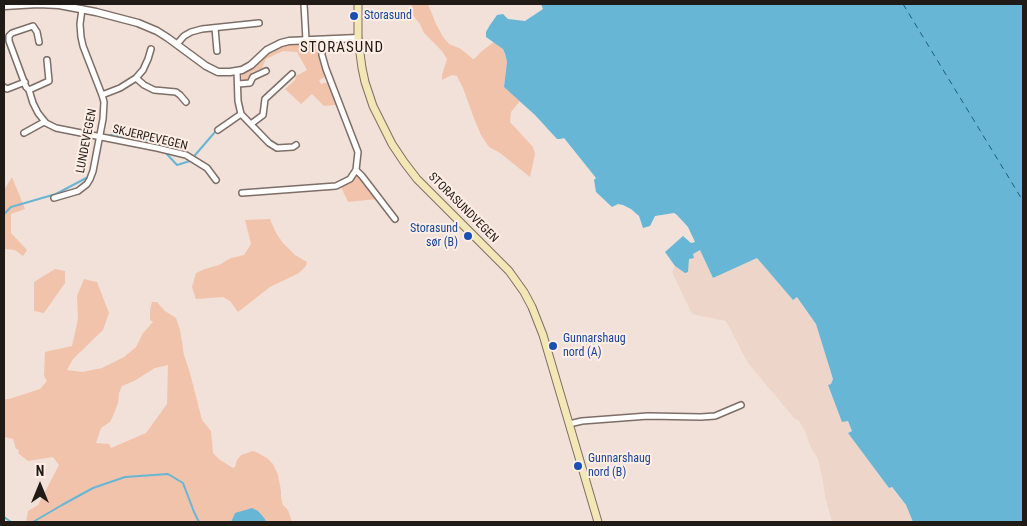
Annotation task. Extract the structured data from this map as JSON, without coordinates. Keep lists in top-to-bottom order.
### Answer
{
  "streets": {
    "main road": ["STORASUNDVEGEN"],
    "street": ["SKJERPEVEGEN", "LUNDEVEGEN"]
  },
  "crossings": [
    ["SKJERPEVEGEN", "LUNDEVEGEN"]
  ],
  "districts": ["STORASUND"],
  "places": [
    "Storasund",
    "Storasund sør (B)",
    "Gunnarshaug nord (A)",
    "Gunnarshaug nord (B)"
  ],
  "north": "top"
}
